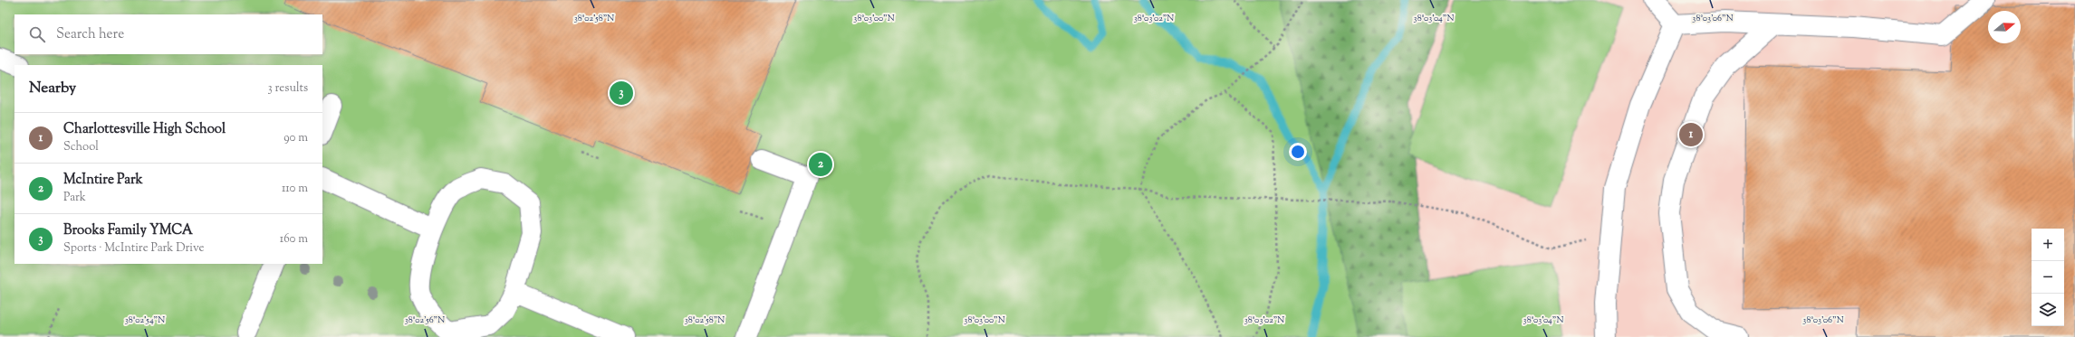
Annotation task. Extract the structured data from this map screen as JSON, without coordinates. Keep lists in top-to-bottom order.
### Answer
{
  "north": "right",
  "page": {
    "search": "Search here",
    "heading": ["Nearby", "3 results"],
    "pins": ["3", "1", "2"],
    "list": [
      {
        "mark": "1",
        "name": "Charlottesville High School",
        "note": "School",
        "value": "90 m"
      },
      {
        "mark": "2",
        "name": "McIntire Park",
        "note": "Park",
        "value": "110 m"
      },
      {
        "mark": "3",
        "name": "Brooks Family YMCA",
        "note": "Sports · McIntire Park Drive",
        "value": "160 m"
      }
    ],
    "map_buttons": ["+", "−"]
  },
  "coordinates": [
    "38°03'00\"N",
    "38°03'02\"N",
    "38°03'04\"N",
    "38°02'58\"N",
    "38°03'06\"N",
    "38°02'54\"N",
    "38°02'56\"N"
  ]
}
